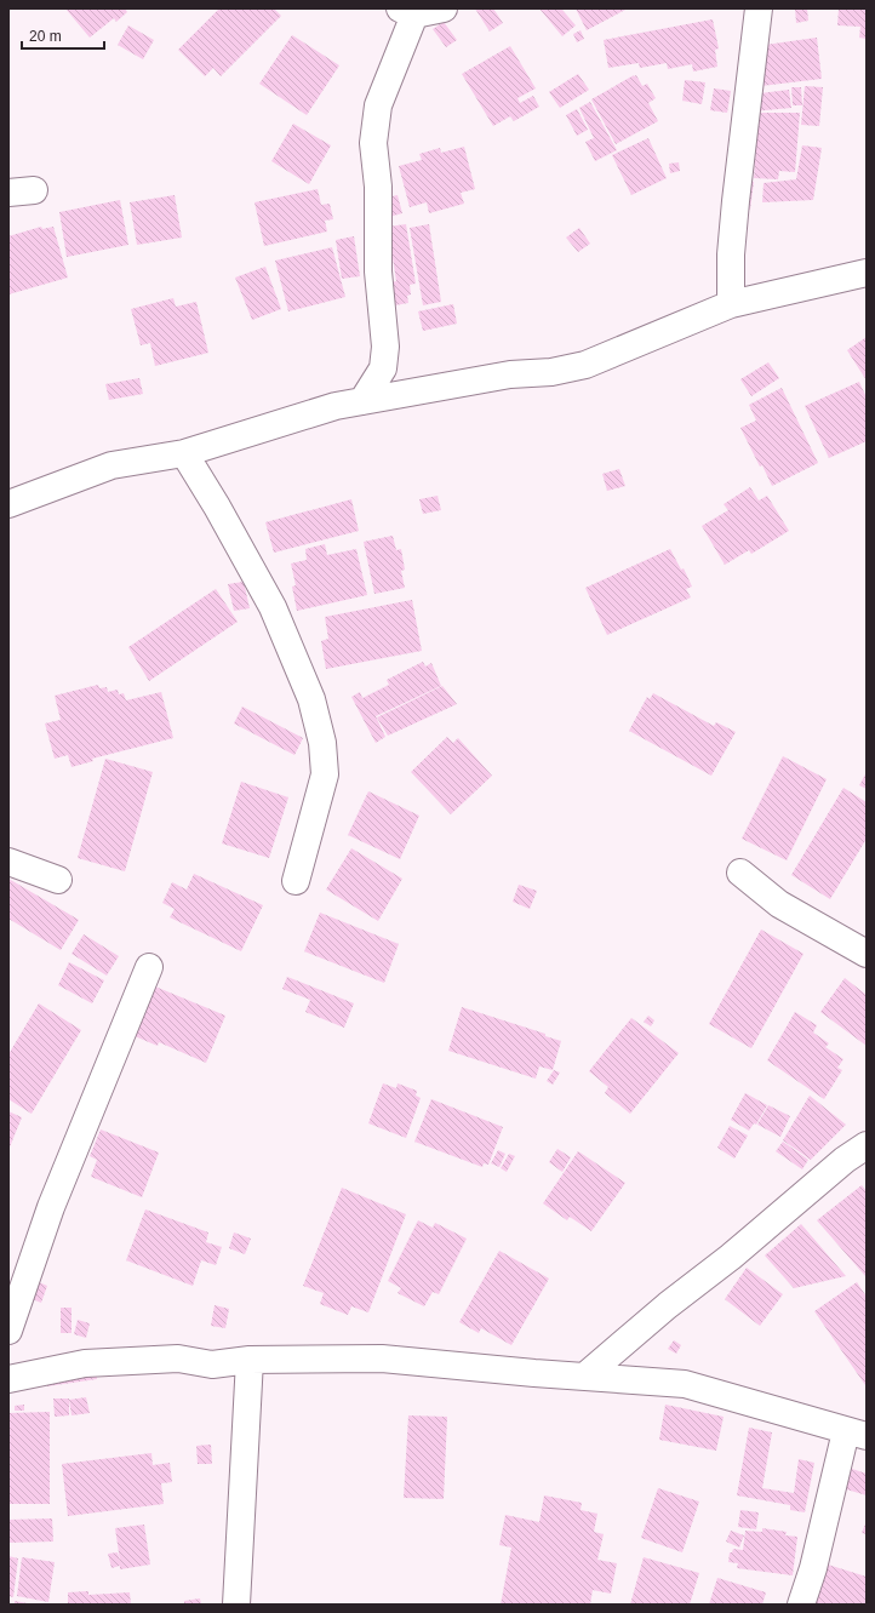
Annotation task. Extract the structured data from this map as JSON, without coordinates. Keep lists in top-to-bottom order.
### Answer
{
  "scale_bar": "20 m"
}
